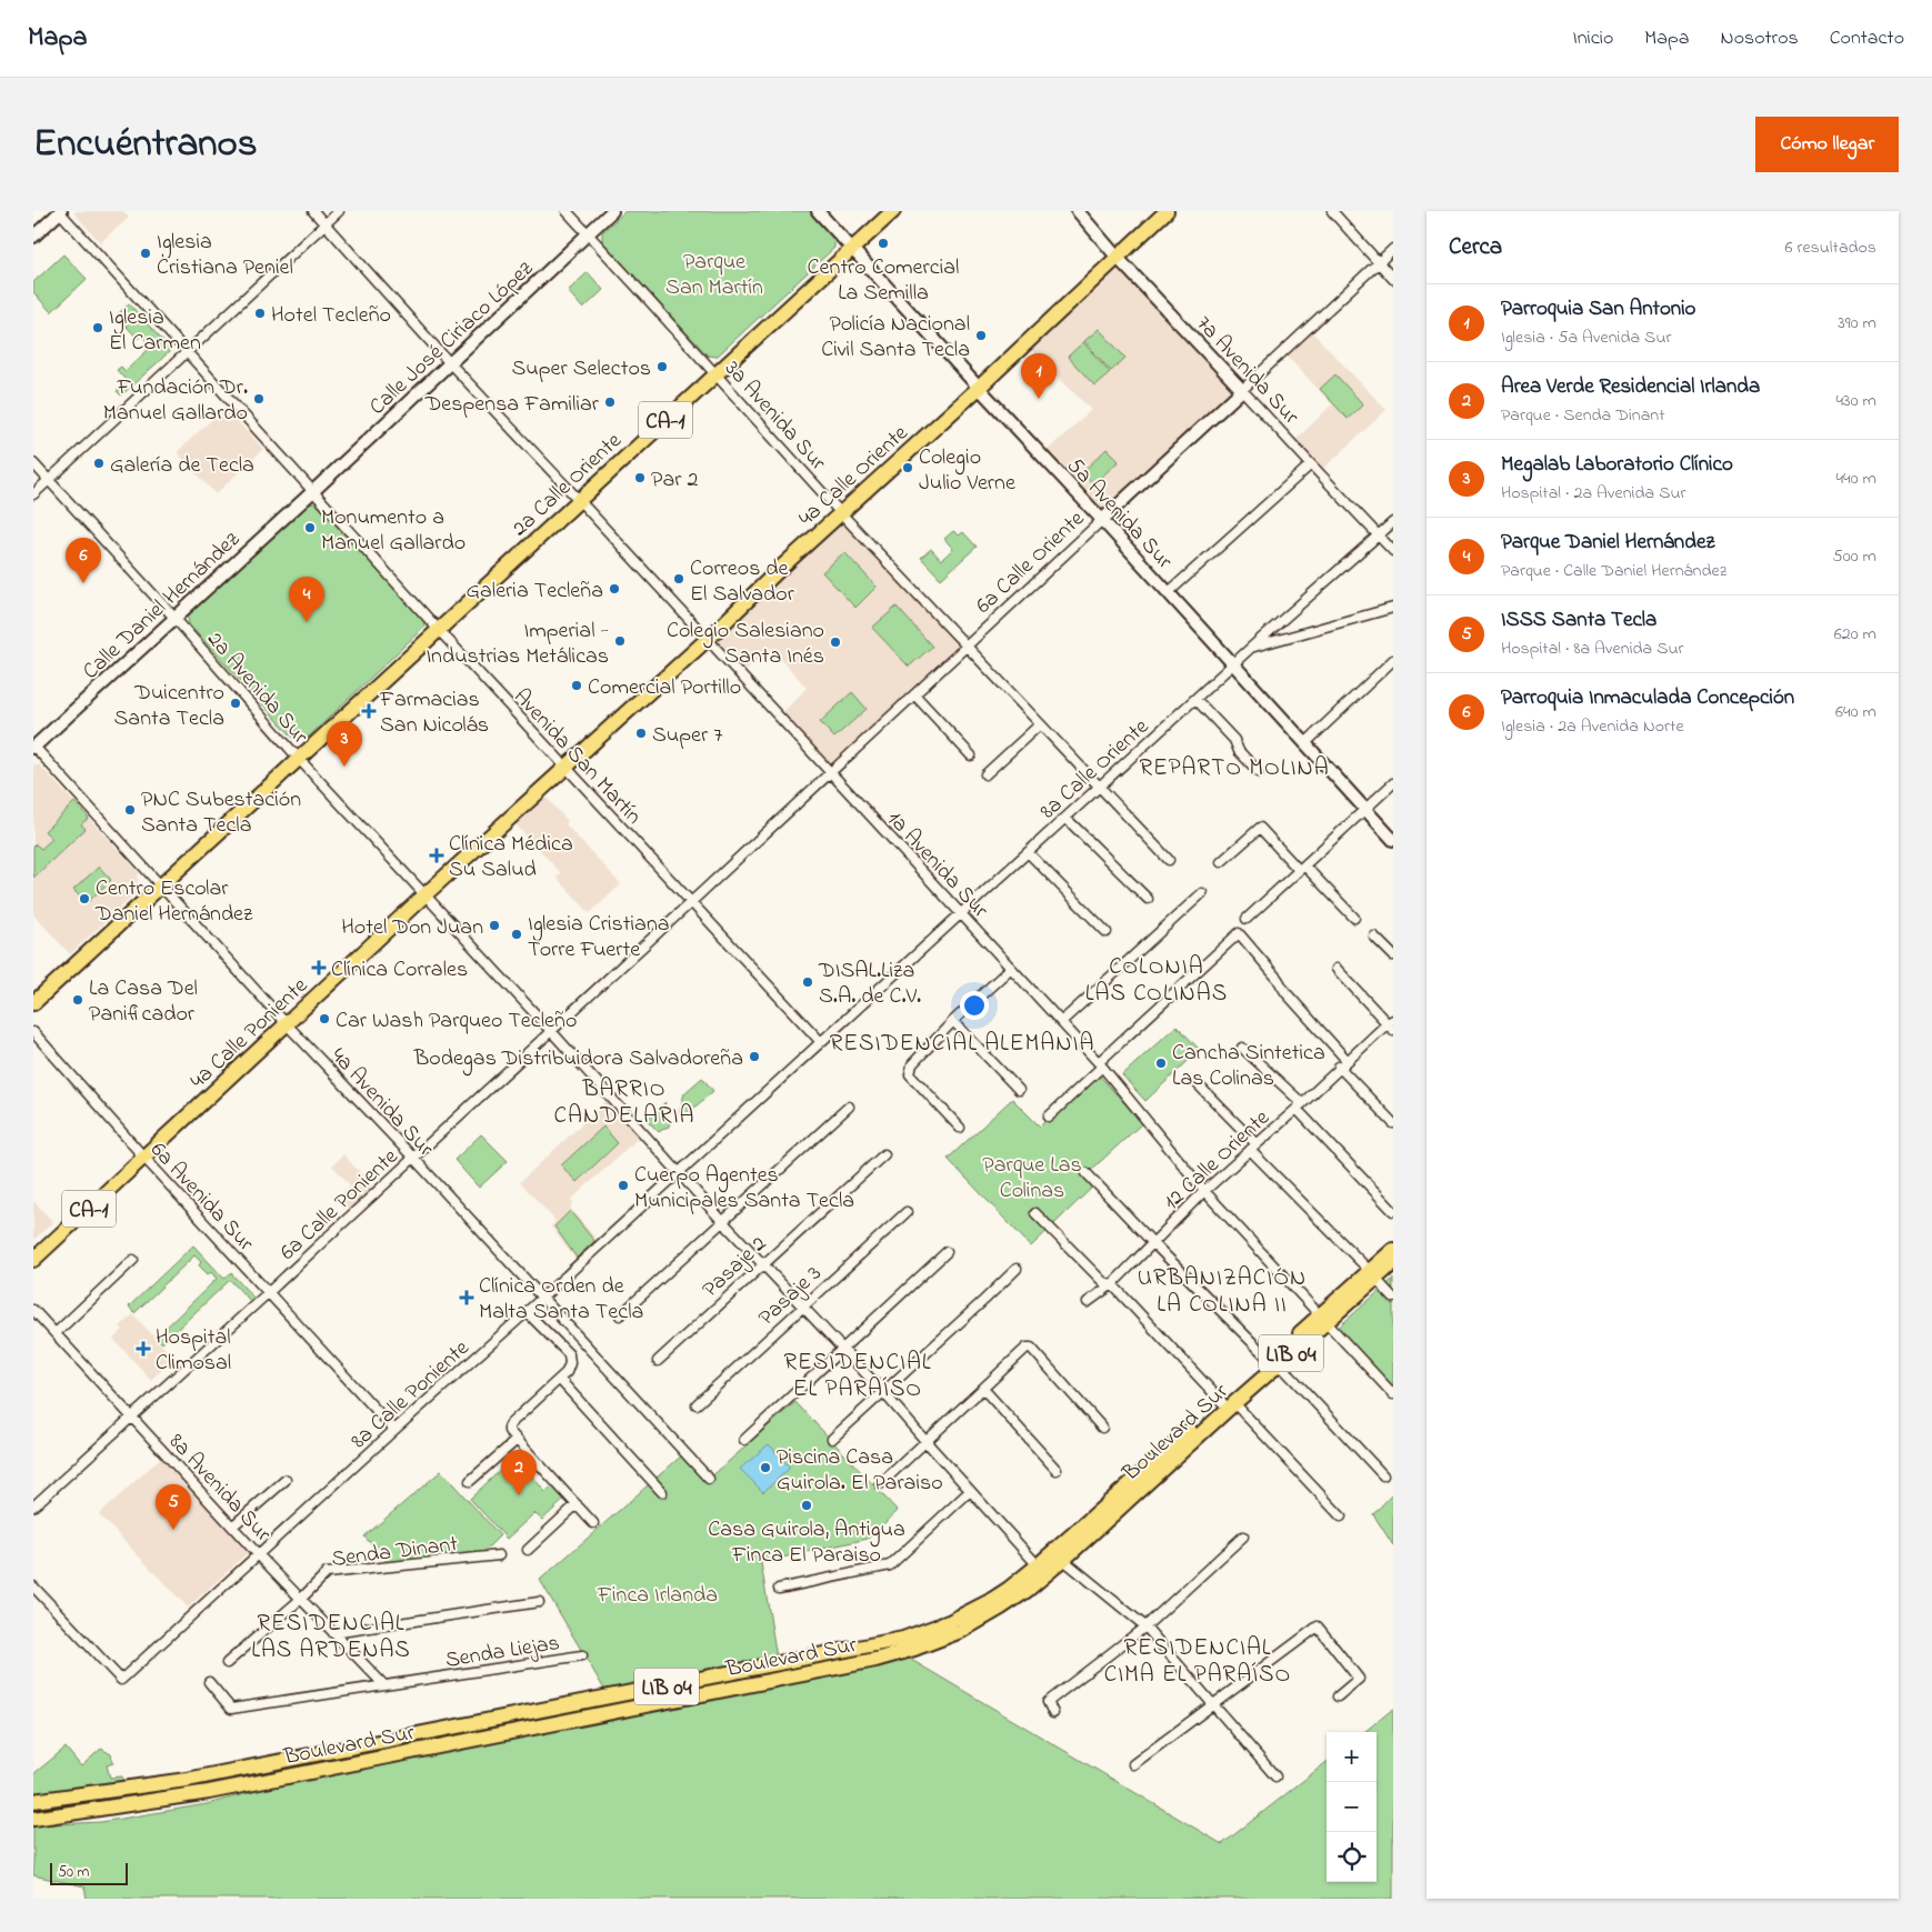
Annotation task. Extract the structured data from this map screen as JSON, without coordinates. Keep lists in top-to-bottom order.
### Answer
{
  "streets": {
    "main road": [
      "CA-1",
      "4a Calle Oriente",
      "2a Calle Oriente",
      "4a Calle Poniente",
      "LIB 04",
      "Boulevard Sur"
    ],
    "street": [
      "Calle José Ciriaco López",
      "7a Avenida Sur",
      "3a Avenida Sur",
      "5a Avenida Sur",
      "6a Calle Oriente",
      "Calle Daniel Hernández",
      "2a Avenida Sur",
      "Avenida San Martín",
      "8a Calle Oriente",
      "1a Avenida Sur",
      "4a Avenida Sur",
      "12 Calle Oriente",
      "6a Avenida Sur",
      "6a Calle Poniente",
      "Pasaje 2",
      "Pasaje 3",
      "8a Calle Poniente",
      "8a Avenida Sur",
      "Senda Dinant",
      "Senda Liejas"
    ]
  },
  "crossings": [
    ["Calle José Ciriaco López", "3a Avenida Sur"],
    ["Calle José Ciriaco López", "Calle Daniel Hernández"],
    ["Calle José Ciriaco López", "Avenida San Martín"],
    ["Calle José Ciriaco López", "1a Avenida Sur"],
    ["7a Avenida Sur", "4a Calle Oriente"],
    ["7a Avenida Sur", "6a Calle Oriente"],
    ["7a Avenida Sur", "8a Calle Oriente"],
    ["3a Avenida Sur", "4a Calle Oriente"],
    ["3a Avenida Sur", "2a Calle Oriente"],
    ["3a Avenida Sur", "6a Calle Oriente"],
    ["3a Avenida Sur", "8a Calle Oriente"],
    ["CA-1", "2a Calle Oriente"],
    ["CA-1", "2a Avenida Sur"],
    ["CA-1", "Avenida San Martín"],
    ["CA-1", "4a Avenida Sur"],
    ["4a Calle Oriente", "5a Avenida Sur"],
    ["4a Calle Oriente", "Avenida San Martín"],
    ["4a Calle Oriente", "1a Avenida Sur"],
    ["4a Calle Oriente", "4a Calle Poniente"],
    ["2a Calle Oriente", "5a Avenida Sur"],
    ["2a Calle Oriente", "Avenida San Martín"],
    ["2a Calle Oriente", "1a Avenida Sur"],
    ["5a Avenida Sur", "6a Calle Oriente"],
    ["5a Avenida Sur", "8a Calle Oriente"],
    ["6a Calle Oriente", "Avenida San Martín"],
    ["6a Calle Oriente", "1a Avenida Sur"],
    ["6a Calle Oriente", "6a Calle Poniente"],
    ["Calle Daniel Hernández", "2a Avenida Sur"],
    ["Calle Daniel Hernández", "Avenida San Martín"],
    ["Calle Daniel Hernández", "4a Avenida Sur"],
    ["2a Avenida Sur", "4a Calle Poniente"],
    ["2a Avenida Sur", "6a Calle Poniente"],
    ["2a Avenida Sur", "Pasaje 2"],
    ["2a Avenida Sur", "Pasaje 3"],
    ["2a Avenida Sur", "8a Calle Poniente"],
    ["2a Avenida Sur", "Boulevard Sur"],
    ["Avenida San Martín", "8a Calle Oriente"],
    ["Avenida San Martín", "4a Calle Poniente"],
    ["Avenida San Martín", "6a Calle Poniente"],
    ["Avenida San Martín", "8a Calle Poniente"],
    ["8a Calle Oriente", "1a Avenida Sur"],
    ["8a Calle Oriente", "8a Calle Poniente"],
    ["1a Avenida Sur", "12 Calle Oriente"],
    ["1a Avenida Sur", "Boulevard Sur"],
    ["4a Calle Poniente", "4a Avenida Sur"],
    ["4a Calle Poniente", "6a Avenida Sur"],
    ["4a Avenida Sur", "6a Calle Poniente"],
    ["4a Avenida Sur", "8a Calle Poniente"],
    ["6a Avenida Sur", "6a Calle Poniente"],
    ["6a Avenida Sur", "8a Calle Poniente"],
    ["6a Calle Poniente", "8a Avenida Sur"],
    ["8a Calle Poniente", "8a Avenida Sur"],
    ["8a Avenida Sur", "Senda Dinant"],
    ["8a Avenida Sur", "Senda Liejas"]
  ],
  "districts": [
    "REPARTO MOLINA",
    "COLONIA LAS COLINAS",
    "RESIDENCIAL ALEMANIA",
    "BARRIO CANDELARIA",
    "URBANIZACIÓN LA COLINA II",
    "RESIDENCIAL EL PARAÍSO",
    "RESIDENCIAL LAS ARDENAS",
    "RESIDENCIAL CIMA EL PARAÍSO"
  ],
  "parks": ["Parque San Martín", "Parque Las Colinas", "Finca Irlanda"],
  "places": {
    "other": [
      "Centro Comercial La Semilla",
      "Iglesia Cristiana Peniel",
      "Hotel Tecleño",
      "Iglesia El Carmen",
      "Policía Nacional Civil Santa Tecla",
      "Super Selectos",
      "Fundación Dr. Manuel Gallardo",
      "Despensa Familiar",
      "Galería de Tecla",
      "Colegio Julio Verne",
      "Par 2",
      "Monumento a Manuel Gallardo",
      "Correos de El Salvador",
      "Galeria Tecleña",
      "Imperial - Industrias Metálicas",
      "Colegio Salesiano Santa Inés",
      "Comercial Portillo",
      "Duicentro Santa Tecla",
      "Super 7",
      "PNC Subestación Santa Tecla",
      "Centro Escolar Daniel Hernández",
      "Hotel Don Juan",
      "Iglesia Cristiana Torre Fuerte",
      "DISAL.Liza S.A. de C.V.",
      "La Casa Del Panificador",
      "Car Wash Parqueo Tecleño",
      "Bodegas Distribuidora Salvadoreña",
      "Cancha Sintetica Las Colinas",
      "Cuerpo Agentes Municipales Santa Tecla",
      "Piscina Casa Guirola. El Paraiso",
      "Casa Guirola, Antigua Finca El Paraiso"
    ],
    "health": [
      "Farmacias San Nicolás",
      "Clínica Médica Su Salud",
      "Clínica Corrales",
      "Clínica Orden de Malta Santa Tecla",
      "Hospital Climosal"
    ]
  },
  "scale_bar": "50 m",
  "page": {
    "header": "Mapa",
    "nav": [
      "Inicio",
      "Mapa",
      "Nosotros",
      "Contacto"
    ],
    "title": "Encuéntranos",
    "buttons": "Cómo llegar",
    "heading": ["Cerca", "6 resultados"],
    "list": [
      {
        "mark": "1",
        "name": "Parroquia San Antonio",
        "note": "Iglesia · 5a Avenida Sur",
        "value": "390 m"
      },
      {
        "mark": "2",
        "name": "Area Verde Residencial Irlanda",
        "note": "Parque · Senda Dinant",
        "value": "430 m"
      },
      {
        "mark": "3",
        "name": "Megalab Laboratorio Clínico",
        "note": "Hospital · 2a Avenida Sur",
        "value": "440 m"
      },
      {
        "mark": "4",
        "name": "Parque Daniel Hernández",
        "note": "Parque · Calle Daniel Hernández",
        "value": "500 m"
      },
      {
        "mark": "5",
        "name": "ISSS Santa Tecla",
        "note": "Hospital · 8a Avenida Sur",
        "value": "620 m"
      },
      {
        "mark": "6",
        "name": "Parroquia Inmaculada Concepción",
        "note": "Iglesia · 2a Avenida Norte",
        "value": "640 m"
      }
    ],
    "pins": [
      "1",
      "6",
      "4",
      "3",
      "2",
      "5"
    ],
    "map_buttons": ["+", "−"],
    "scale": "50 m"
  }
}
